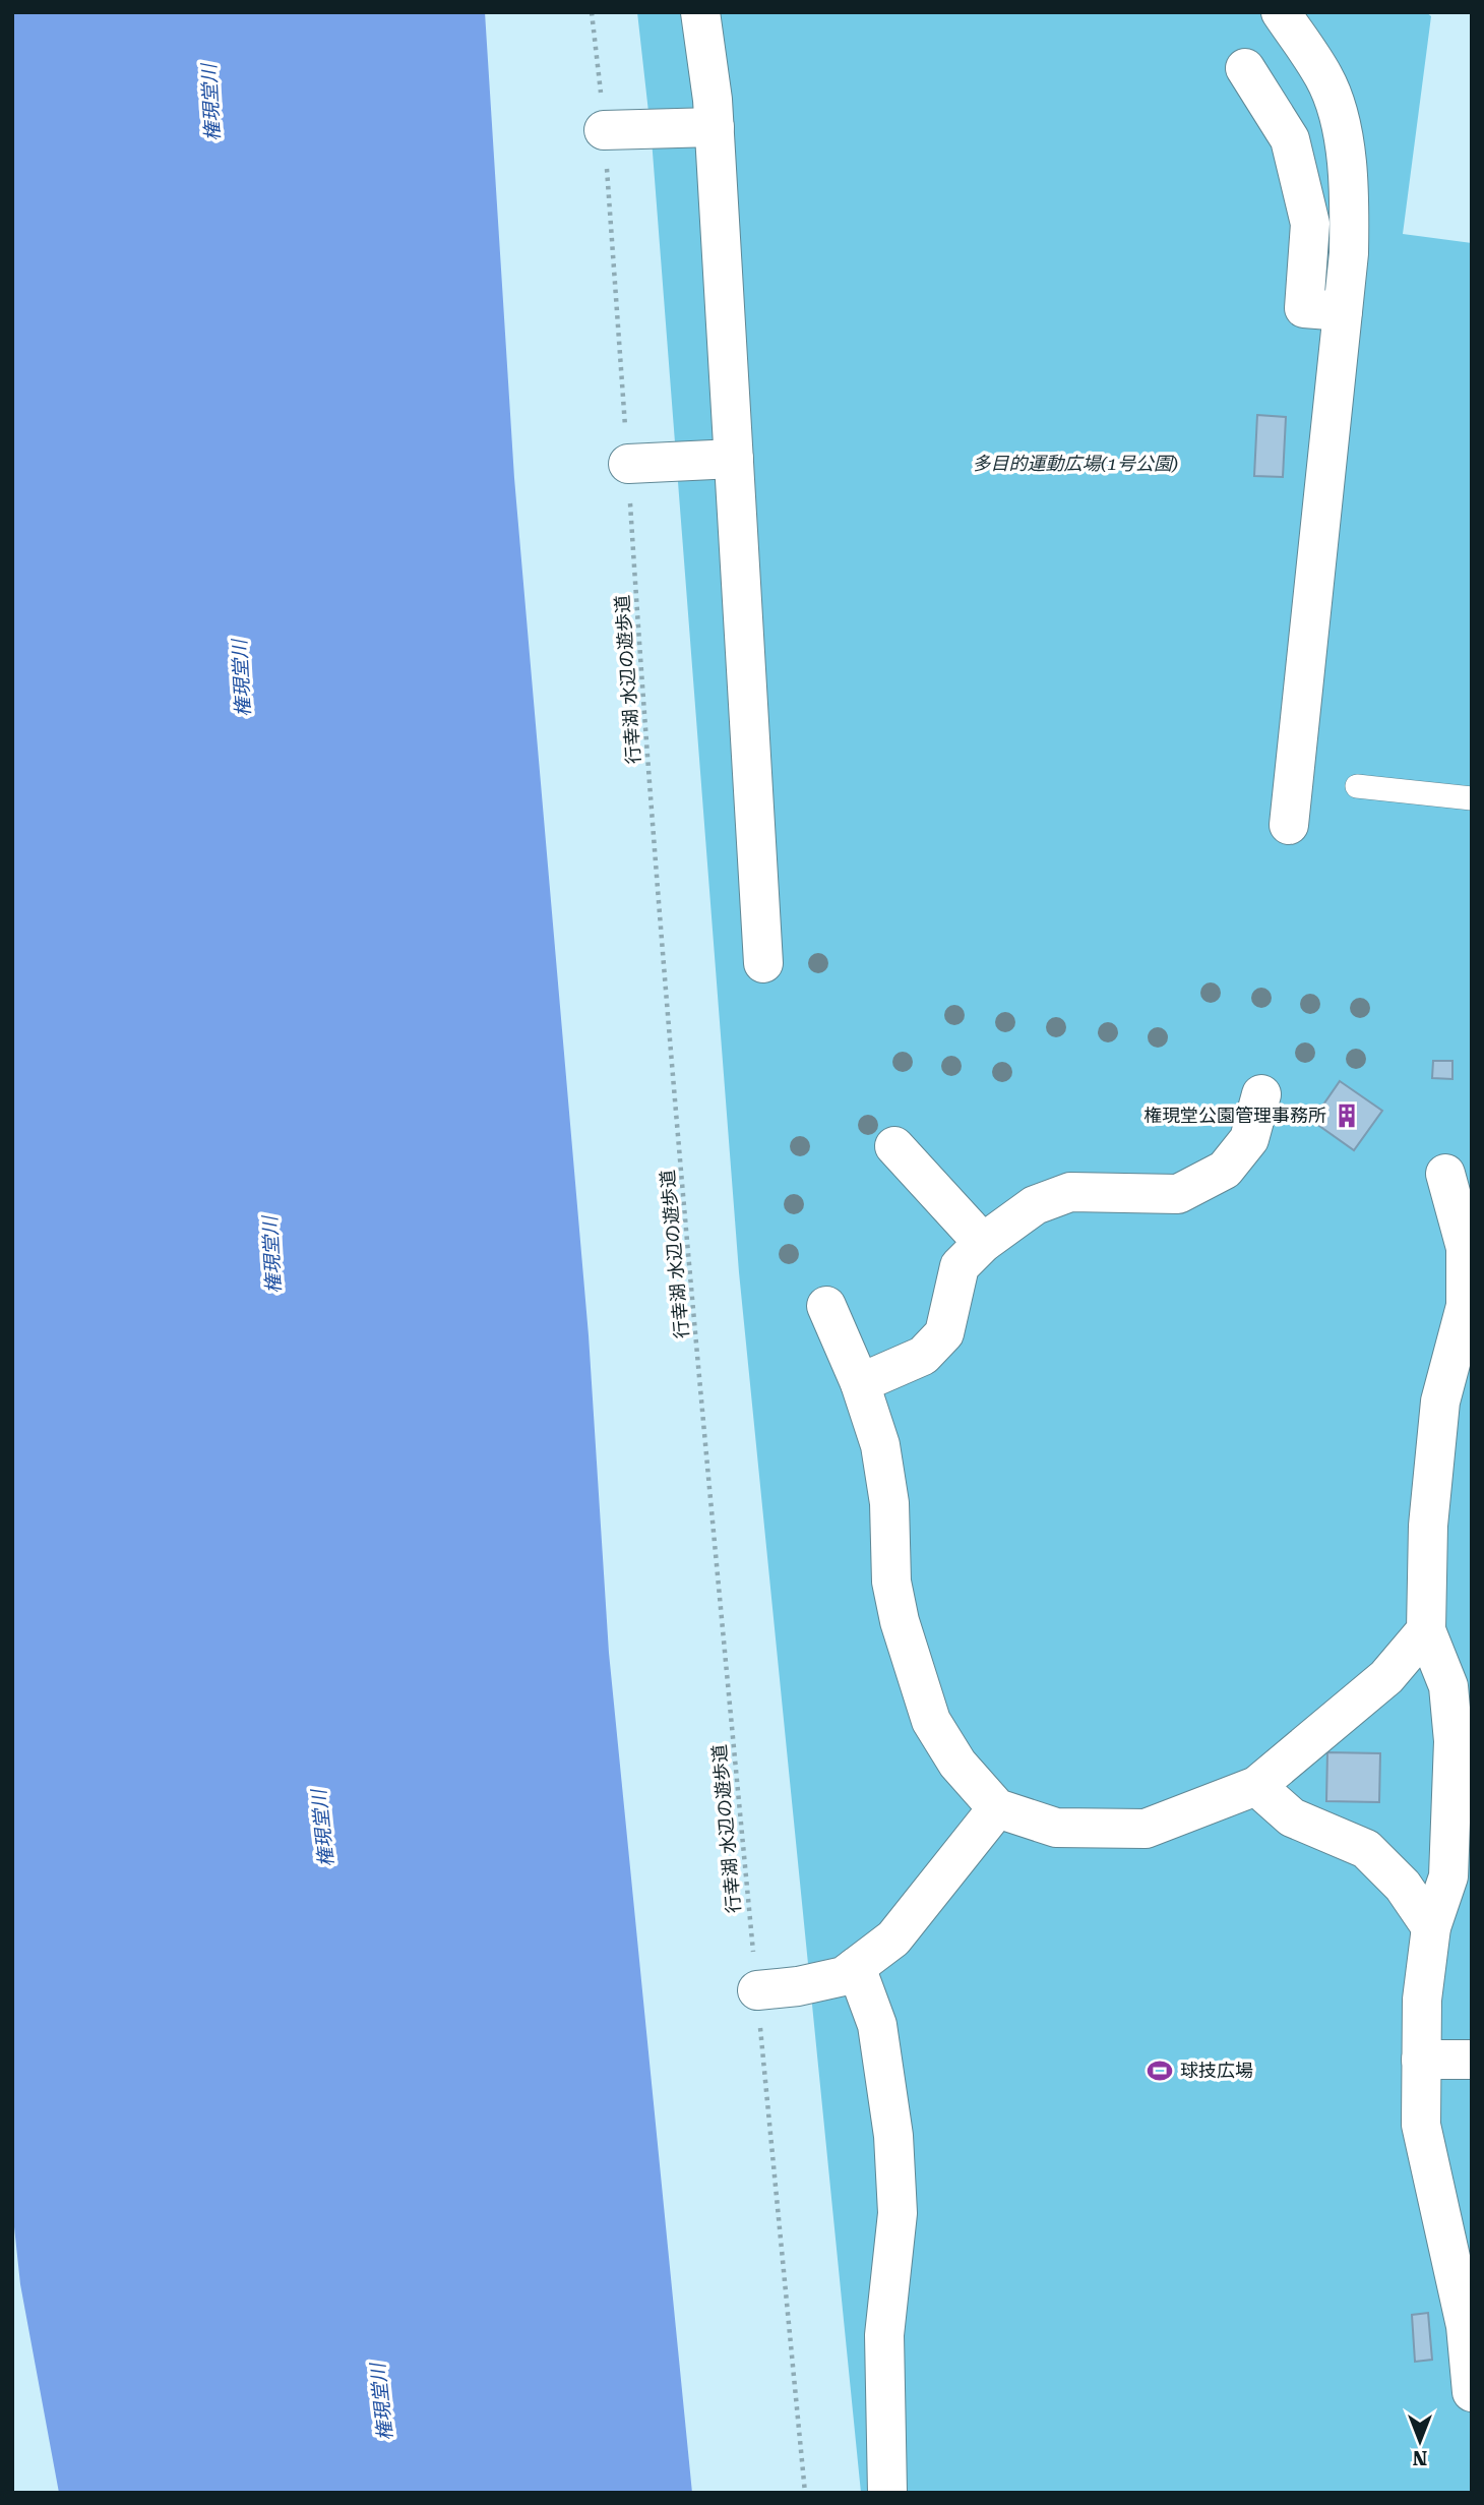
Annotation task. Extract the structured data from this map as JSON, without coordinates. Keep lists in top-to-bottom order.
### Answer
{
  "streets": {
    "path": ["行幸湖 水辺の遊歩道"]
  },
  "water": ["権現堂川"],
  "parks": ["多目的運動広場(1号公園)"],
  "places": {
    "building": ["権現堂公園管理事務所"],
    "sports": ["球技広場"]
  },
  "north": "bottom"
}
